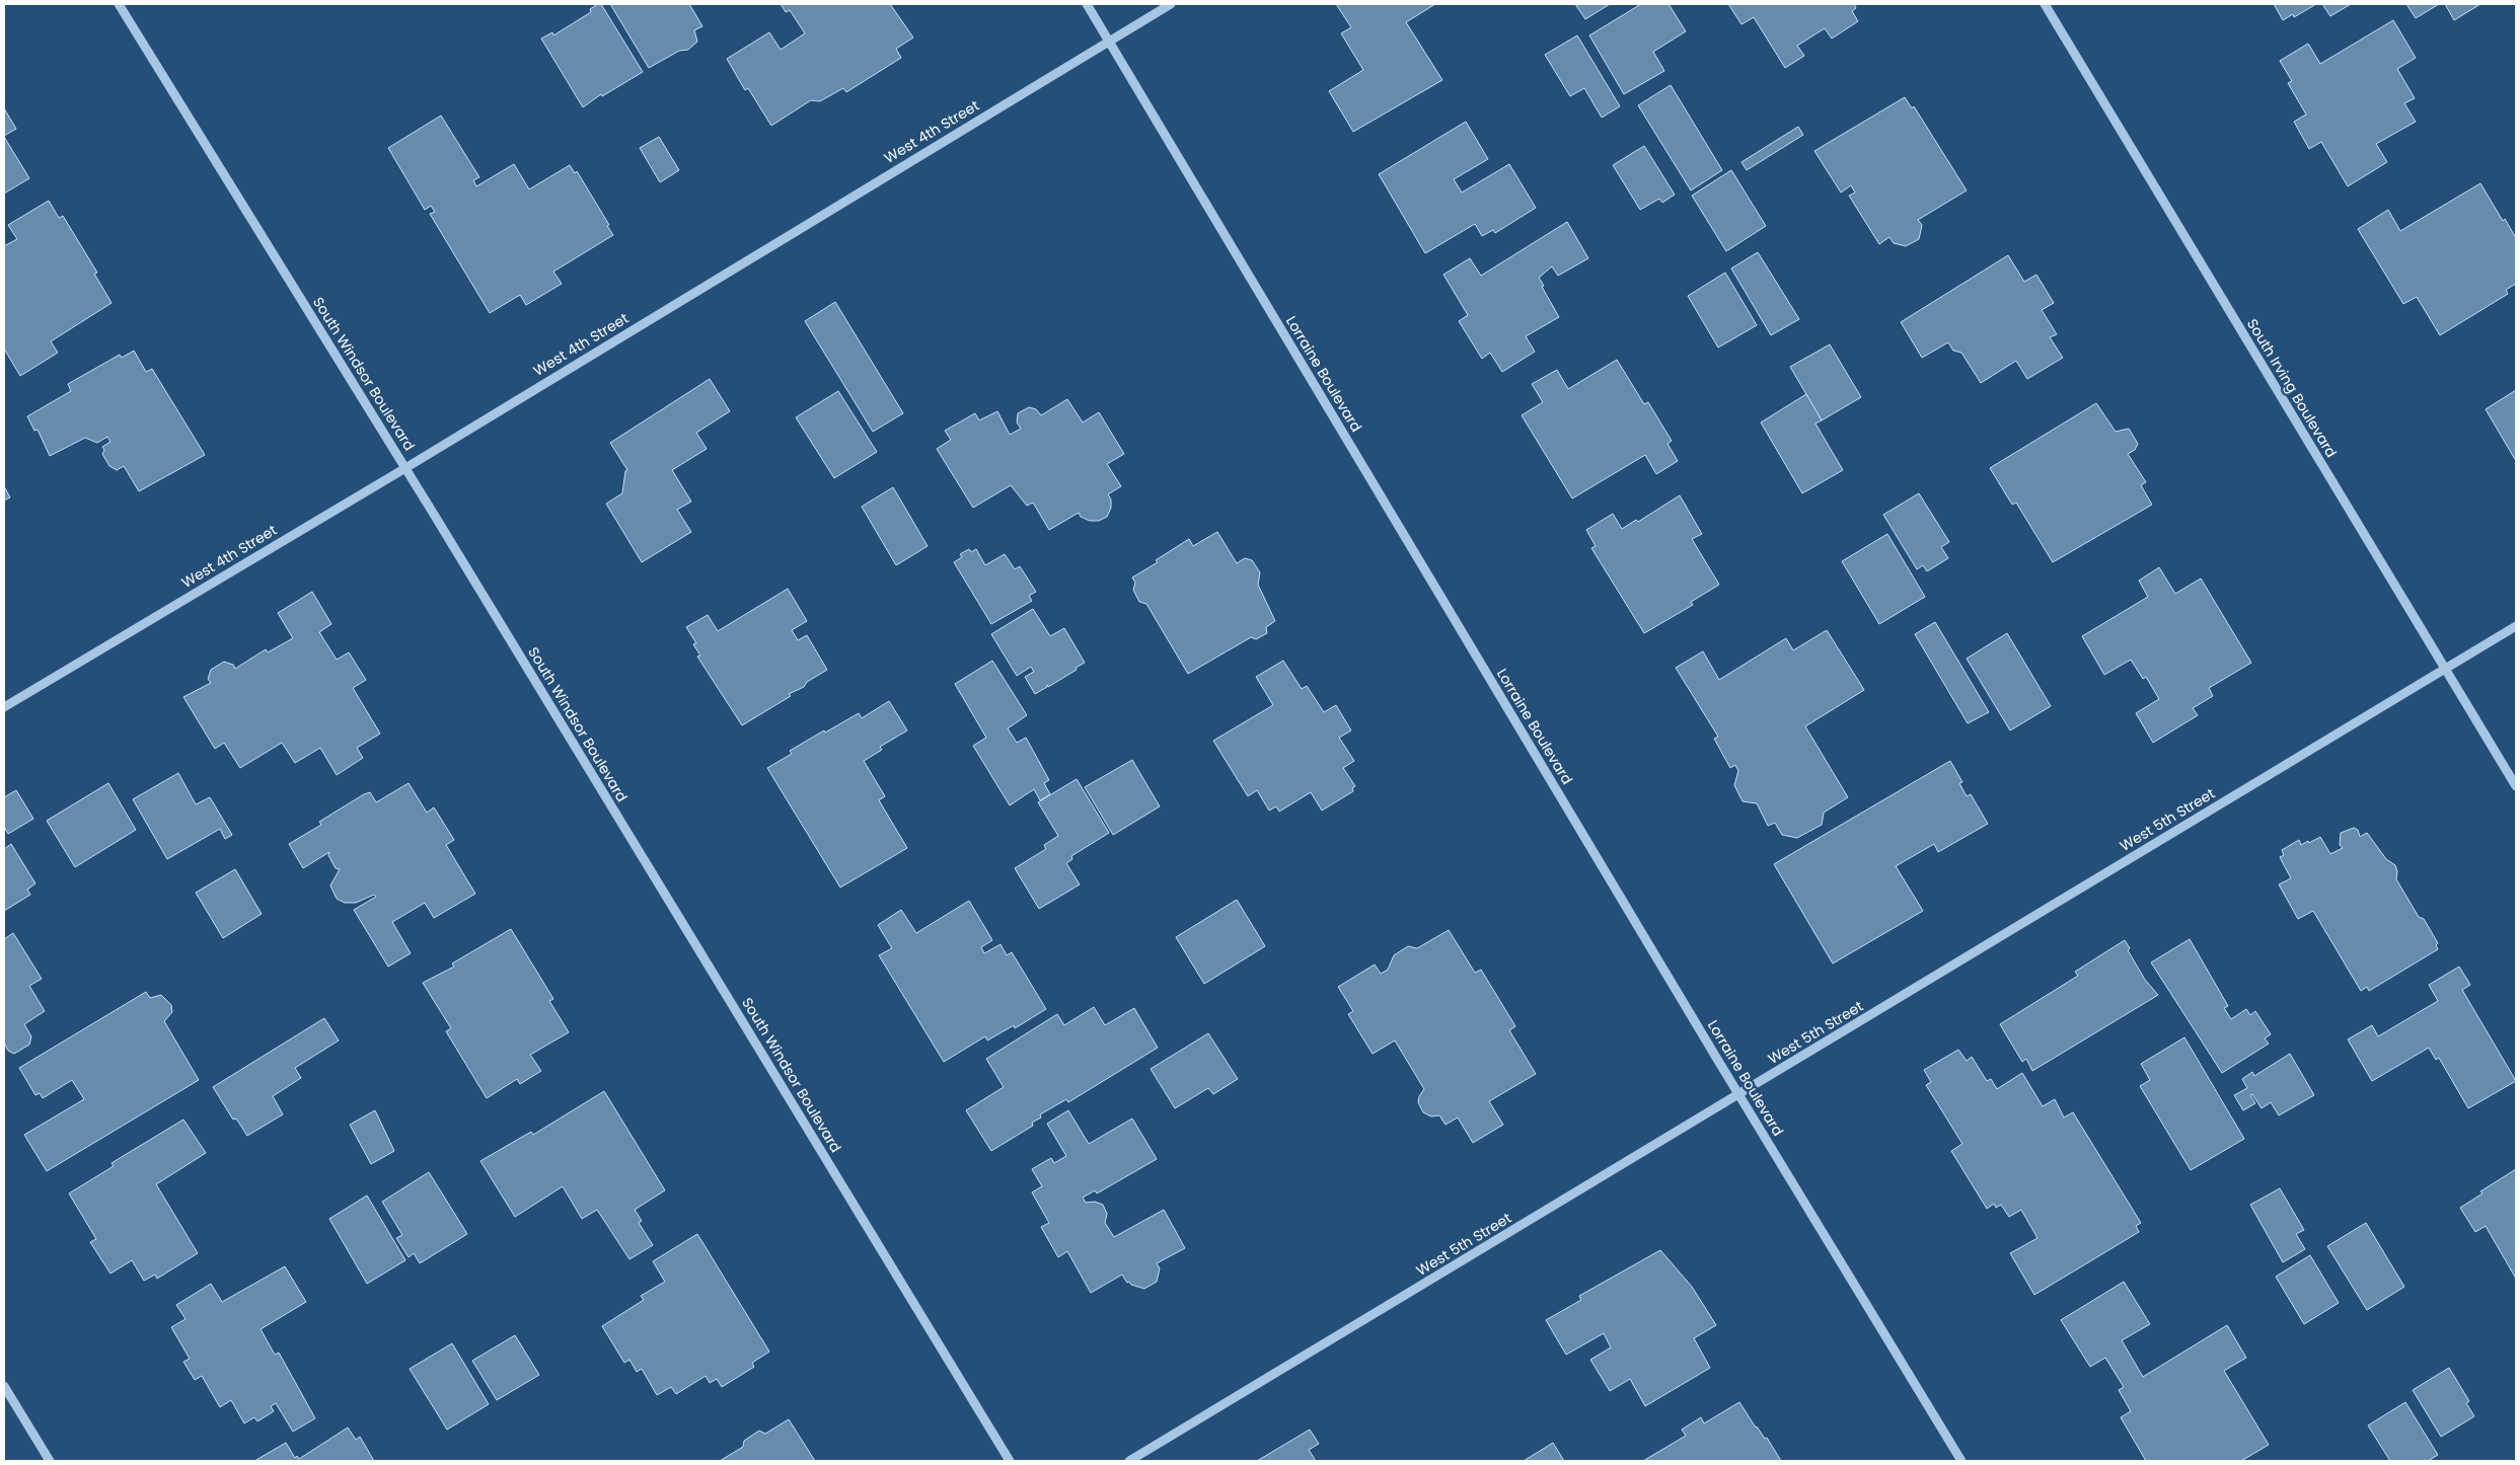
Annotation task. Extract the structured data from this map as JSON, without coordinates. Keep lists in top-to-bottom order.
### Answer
{
  "streets": {
    "street": [
      "West 4th Street",
      "South Windsor Boulevard",
      "Lorraine Boulevard",
      "South Irving Boulevard",
      "West 5th Street"
    ]
  },
  "crossings": [
    ["West 4th Street", "South Windsor Boulevard"],
    ["West 4th Street", "Lorraine Boulevard"],
    ["Lorraine Boulevard", "West 5th Street"],
    ["South Irving Boulevard", "West 5th Street"]
  ]
}
